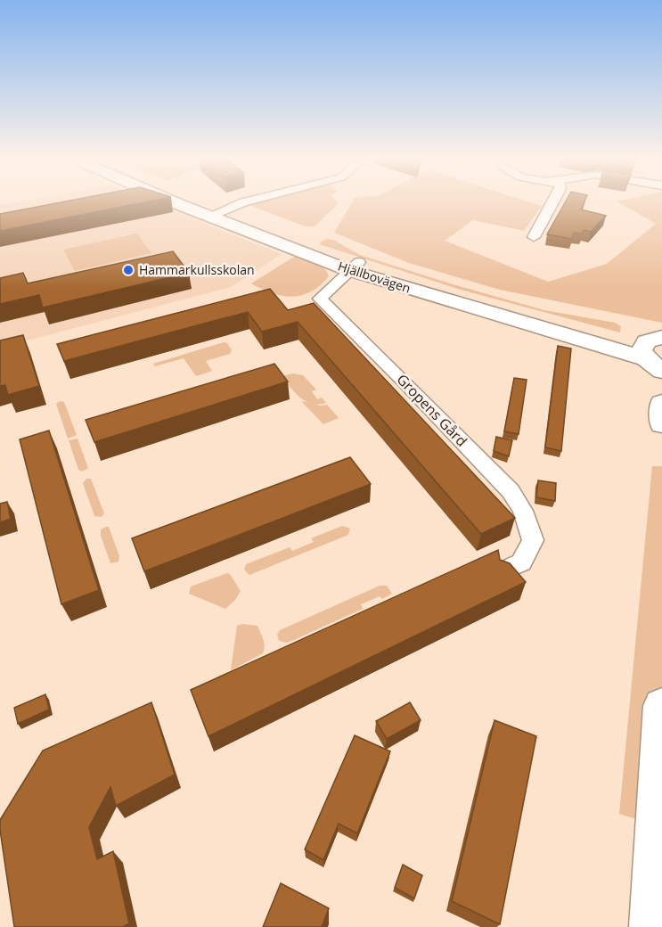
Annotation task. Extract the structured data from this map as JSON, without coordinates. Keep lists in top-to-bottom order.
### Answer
{
  "streets": {
    "street": ["Hjällbovägen", "Gropens Gård"]
  },
  "crossings": [
    ["Hjällbovägen", "Gropens Gård"]
  ],
  "places": ["Hammarkullsskolan"]
}
